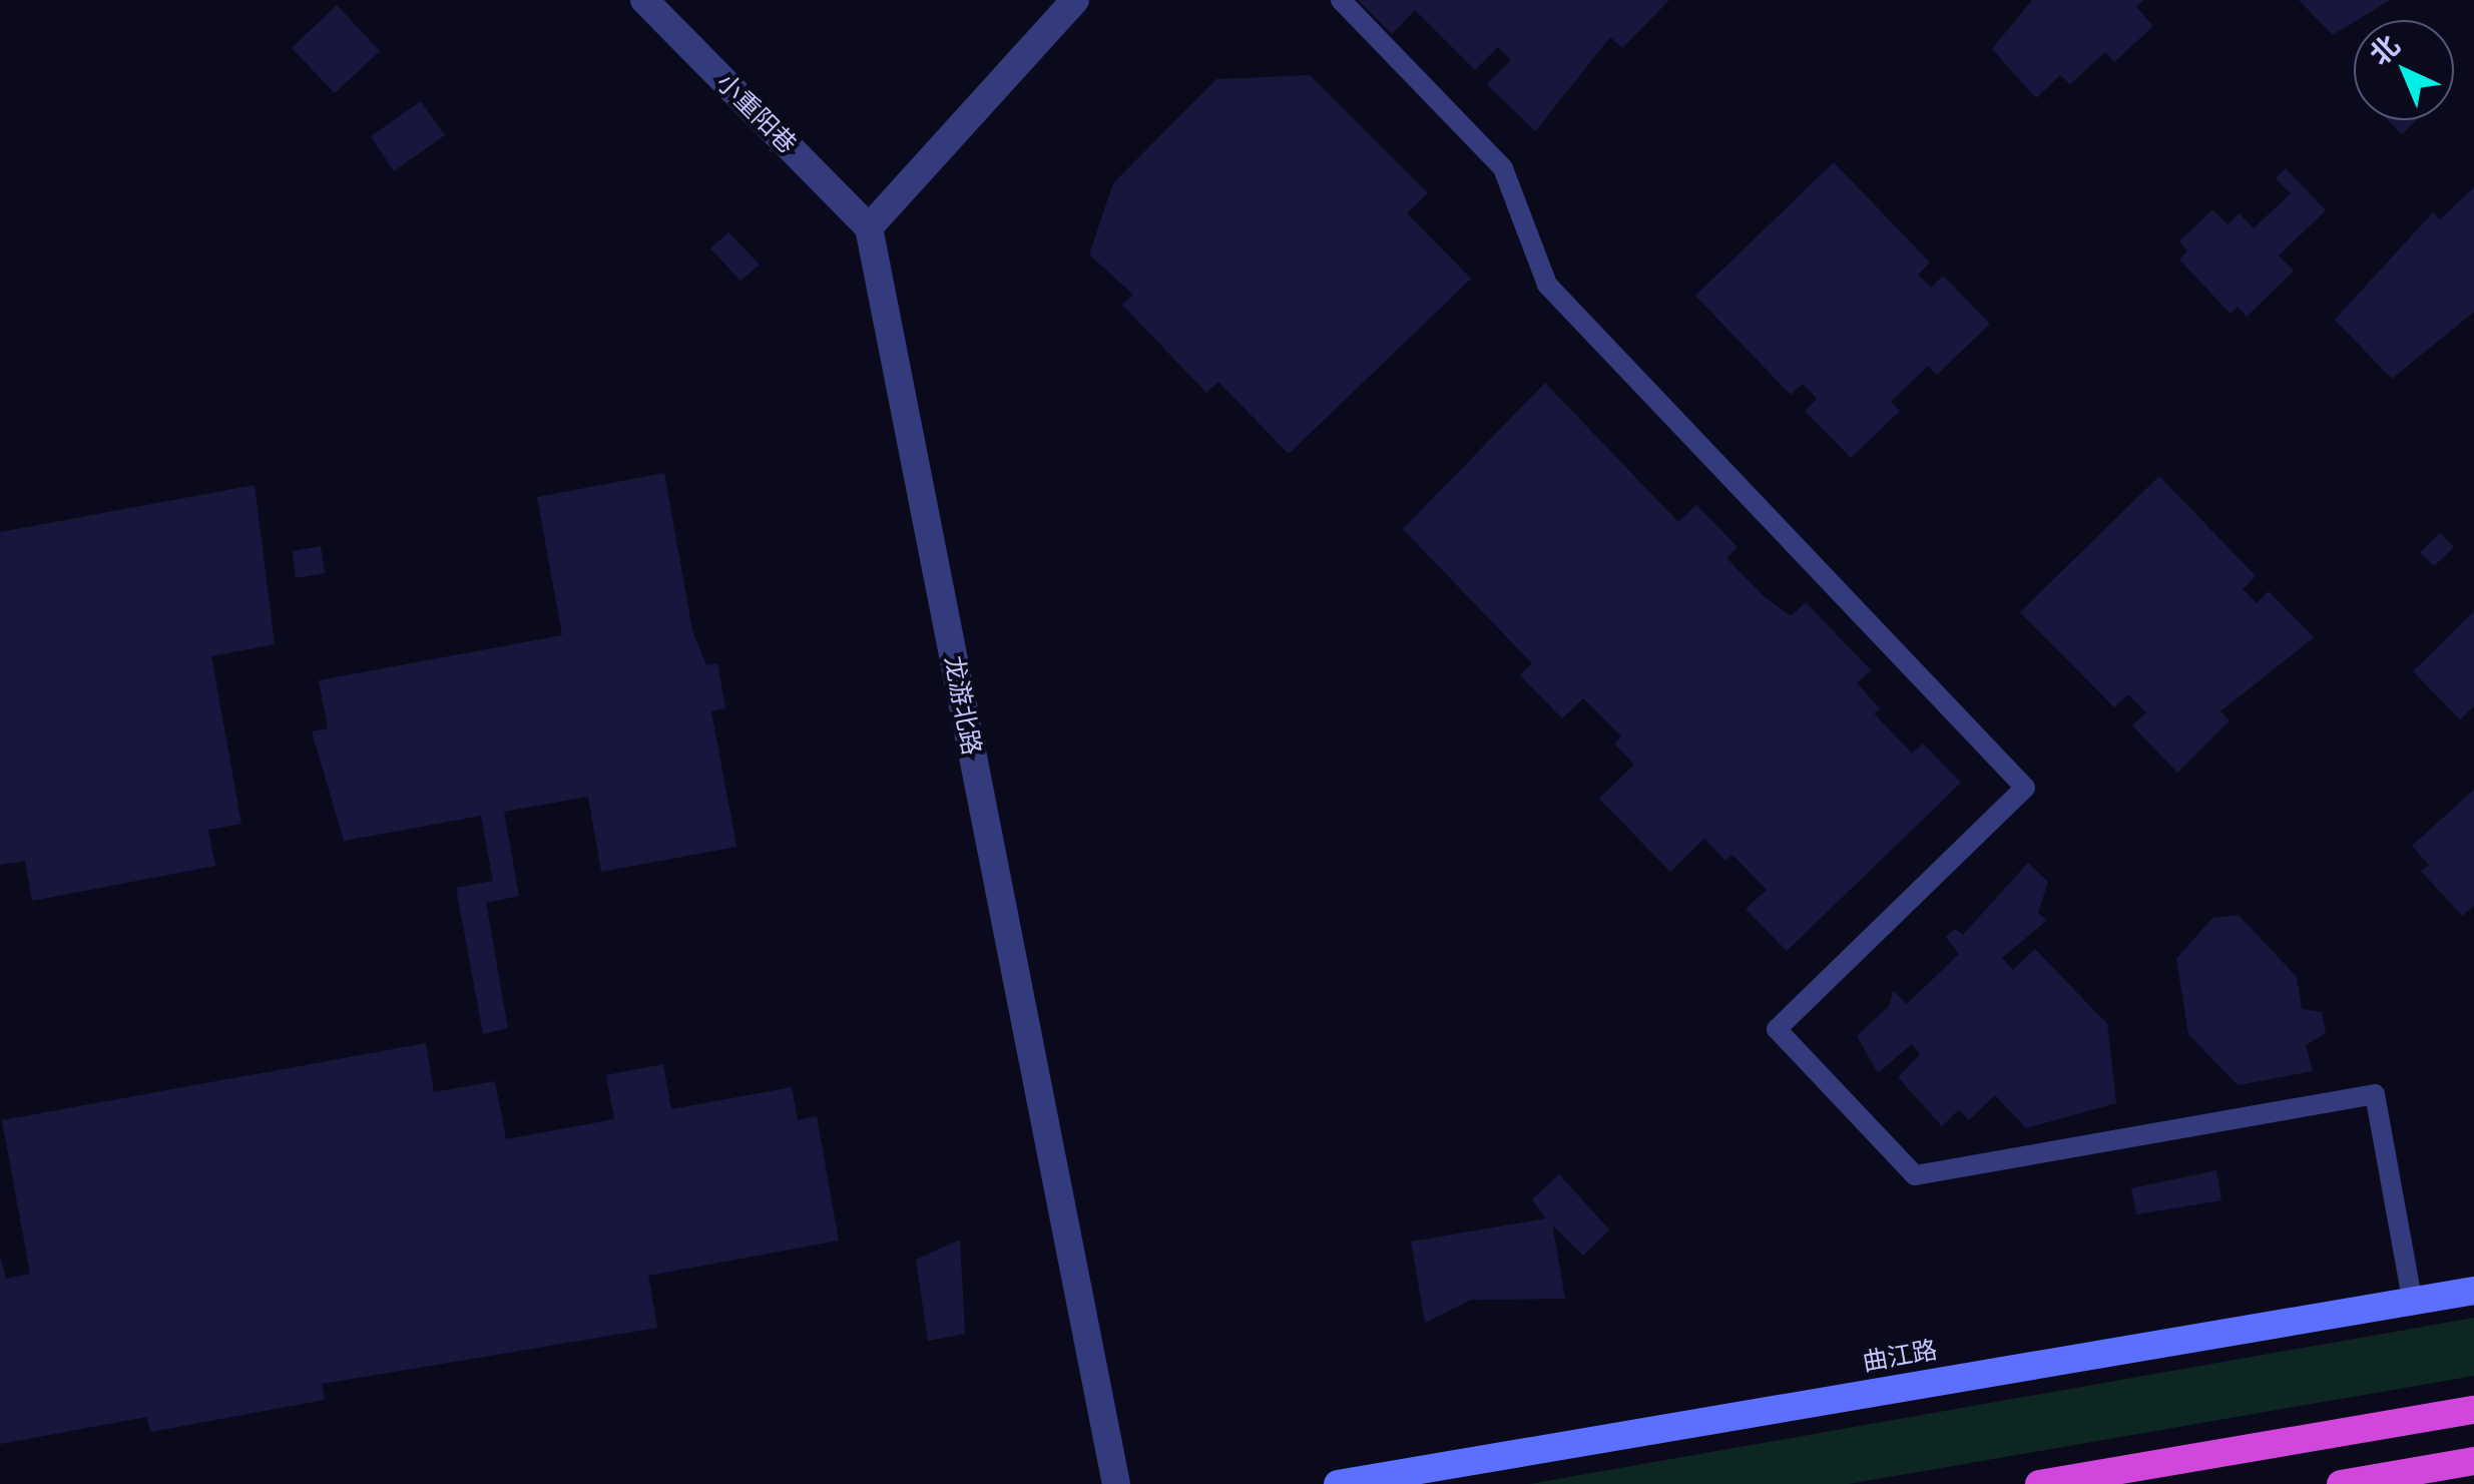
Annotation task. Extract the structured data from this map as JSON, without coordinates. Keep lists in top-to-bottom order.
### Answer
{
  "streets": {
    "main road": ["曲江路"],
    "street": ["小重阳巷", "龙游北路"]
  },
  "crossings": [
    ["小重阳巷", "龙游北路"]
  ],
  "north": "top left"
}
